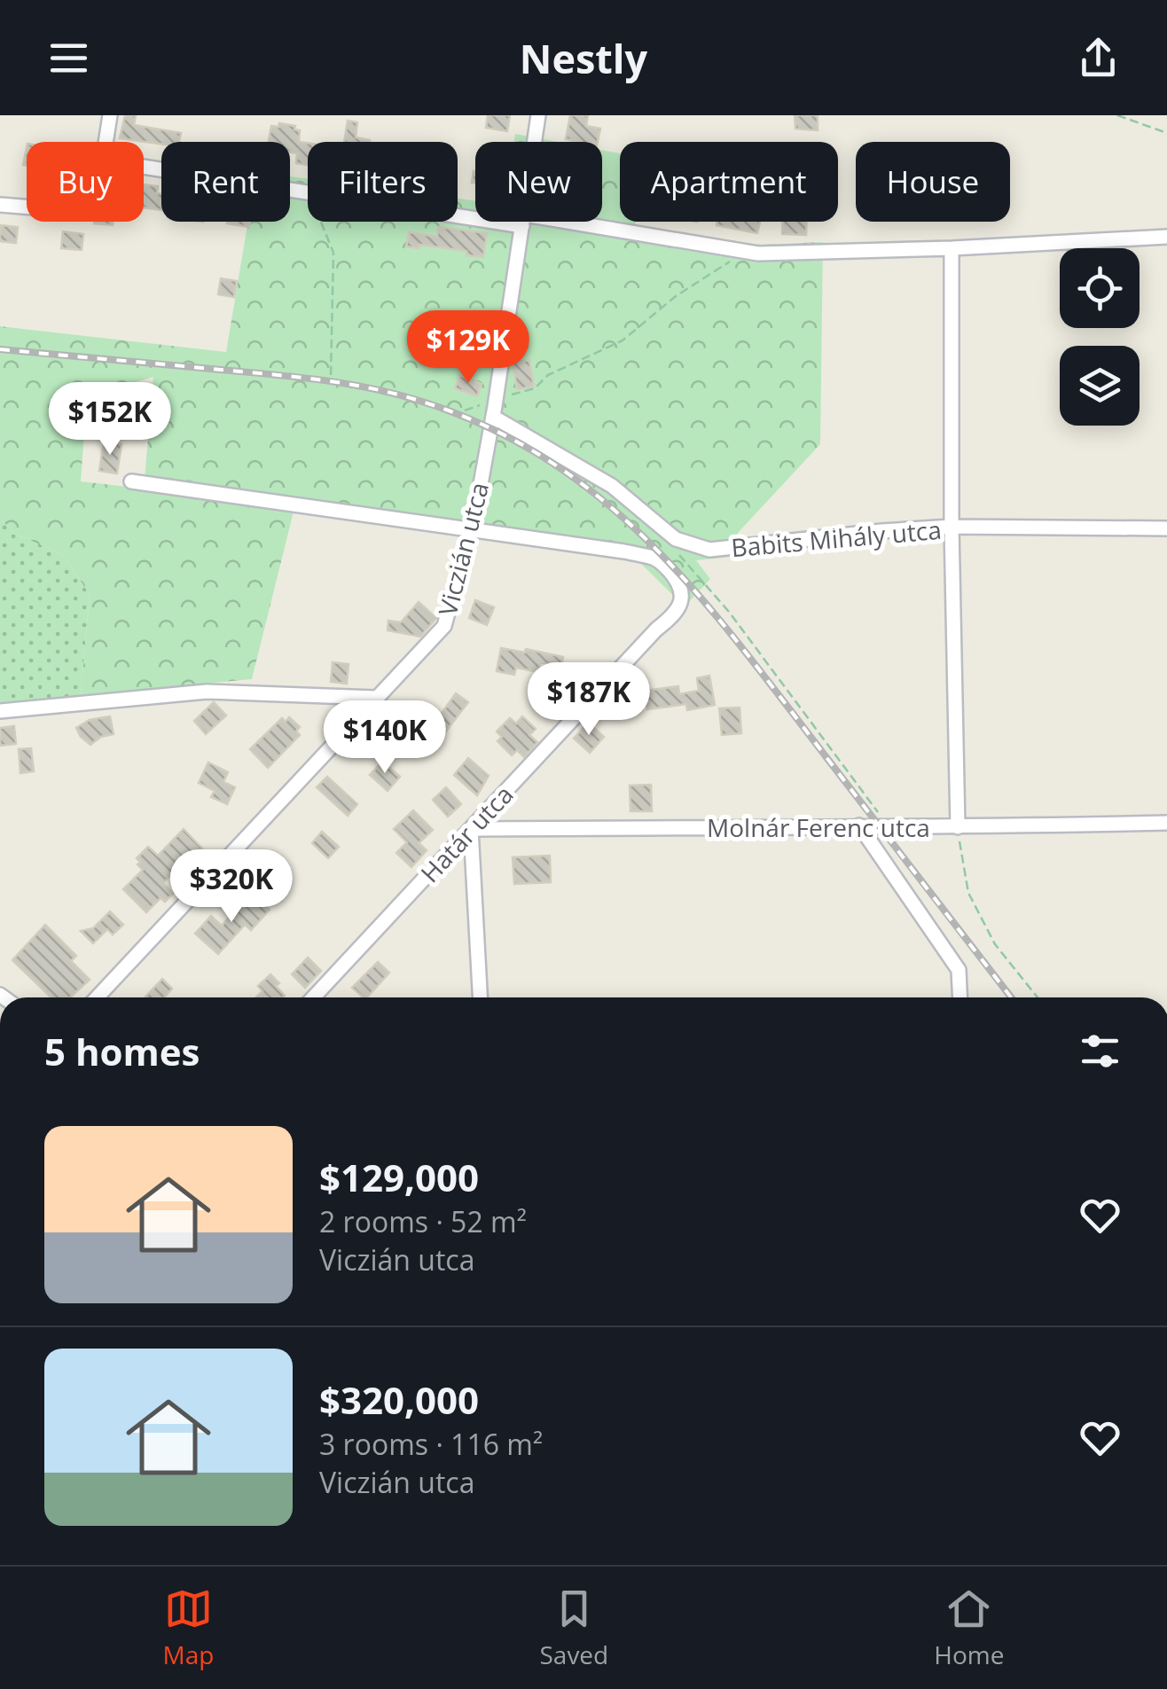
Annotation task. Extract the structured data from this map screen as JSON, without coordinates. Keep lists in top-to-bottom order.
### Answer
{
  "streets": {
    "street": [
      "Babits Mihály utca",
      "Viczián utca",
      "Molnár Ferenc utca",
      "Határ utca"
    ]
  },
  "crossings": [
    ["Babits Mihály utca", "Viczián utca"],
    ["Viczián utca", "Határ utca"],
    ["Molnár Ferenc utca", "Határ utca"]
  ],
  "page": {
    "header": "Nestly",
    "chip": [
      "Buy",
      "Rent",
      "Filters",
      "New",
      "Apartment",
      "House"
    ],
    "price": [
      "$129K",
      "$152K",
      "$187K",
      "$140K",
      "$320K"
    ],
    "heading": "5 homes",
    "list": [
      {
        "name": "$129,000",
        "note": "2 rooms · 52 m² · Viczián utca"
      },
      {
        "name": "$320,000",
        "note": "3 rooms · 116 m² · Viczián utca"
      }
    ],
    "tabs": ["Map", "Saved", "Home"]
  }
}
